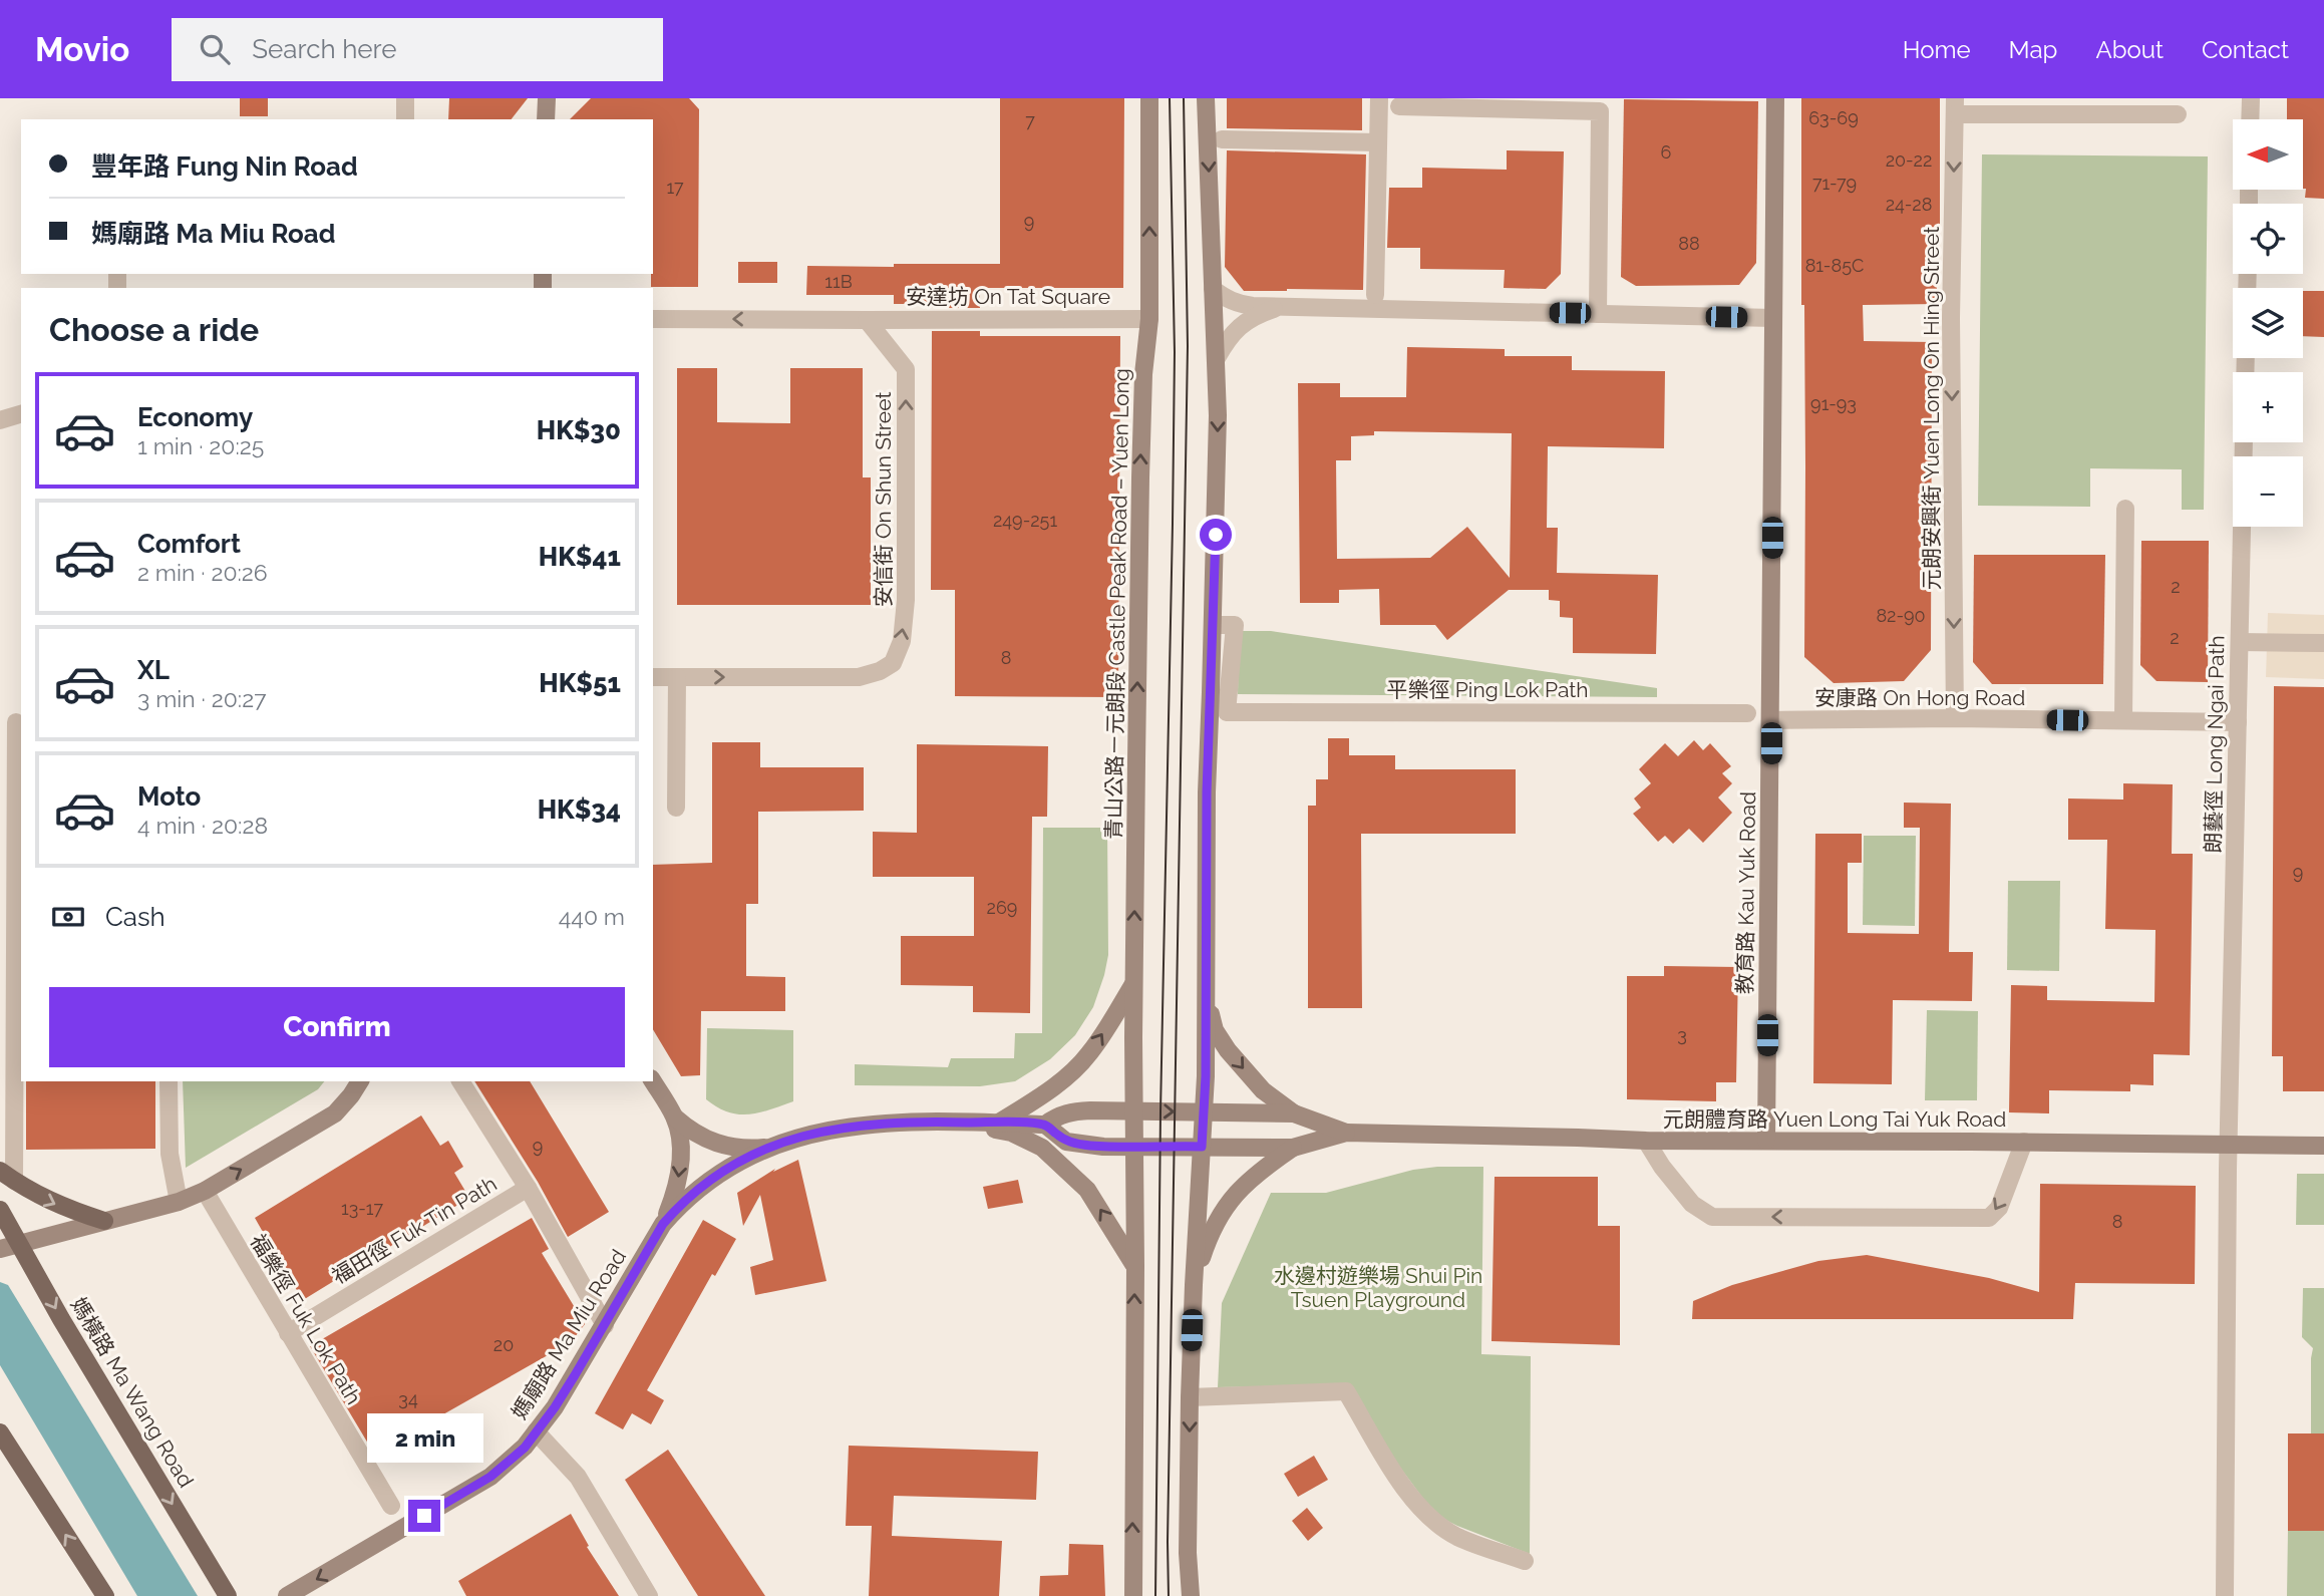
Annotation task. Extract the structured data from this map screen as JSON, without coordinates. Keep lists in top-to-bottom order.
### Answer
{
  "streets": {
    "main road": [
      "青山公路－元朗段 Castle Peak Road – Yuen Long",
      "教育路 Kau Yuk Road",
      "元朗體育路 Yuen Long Tai Yuk Road",
      "媽廟路 Ma Miu Road",
      "媽橫路 Ma Wang Road"
    ],
    "street": [
      "安達坊 On Tat Square",
      "元朗安興街 Yuen Long On Hing Street",
      "安信街 On Shun Street",
      "平樂徑 Ping Lok Path",
      "安康路 On Hong Road",
      "朗藝徑 Long Ngai Path",
      "福田徑 Fuk Tin Path",
      "福樂徑 Fuk Lok Path"
    ]
  },
  "crossings": [
    ["安達坊 On Tat Square", "安信街 On Shun Street"],
    ["安達坊 On Tat Square", "青山公路－元朗段 Castle Peak Road – Yuen Long"],
    ["元朗安興街 Yuen Long On Hing Street", "安康路 On Hong Road"],
    ["青山公路－元朗段 Castle Peak Road – Yuen Long", "元朗體育路 Yuen Long Tai Yuk Road"],
    ["安康路 On Hong Road", "朗藝徑 Long Ngai Path"],
    ["安康路 On Hong Road", "教育路 Kau Yuk Road"],
    ["朗藝徑 Long Ngai Path", "元朗體育路 Yuen Long Tai Yuk Road"],
    ["教育路 Kau Yuk Road", "元朗體育路 Yuen Long Tai Yuk Road"],
    ["元朗體育路 Yuen Long Tai Yuk Road", "媽廟路 Ma Miu Road"],
    ["福田徑 Fuk Tin Path", "福樂徑 Fuk Lok Path"]
  ],
  "one_way": ["元朗安興街 Yuen Long On Hing Street"],
  "parks": ["水邊村遊樂場 Shui Pin Tsuen Playground"],
  "house_numbers": [
    "63-69",
    "7",
    "6",
    "20-22",
    "71-79",
    "17",
    "24-28",
    "9",
    "88",
    "81-85C",
    "11B",
    "91-93",
    "249-251",
    "2",
    "82-90",
    "2",
    "8",
    "9",
    "269",
    "3",
    "9",
    "13-17",
    "8",
    "20",
    "34"
  ],
  "north": "left",
  "page": {
    "header": "Movio",
    "search": "Search here",
    "nav": [
      "Home",
      "Map",
      "About",
      "Contact"
    ],
    "map_buttons": ["+", "−"],
    "banner": ["豐年路 Fung Nin Road", "媽廟路 Ma Miu Road"],
    "heading": "Choose a ride",
    "list": [
      {
        "name": "Economy",
        "note": "1 min · 20:25",
        "value": "HK$30"
      },
      {
        "name": "Comfort",
        "note": "2 min · 20:26",
        "value": "HK$41"
      },
      {
        "name": "XL",
        "note": "3 min · 20:27",
        "value": "HK$51"
      },
      {
        "name": "Moto",
        "note": "4 min · 20:28",
        "value": "HK$34"
      }
    ],
    "pay": ["Cash", "440 m"],
    "buttons": "Confirm",
    "bubble": "2 min"
  }
}
